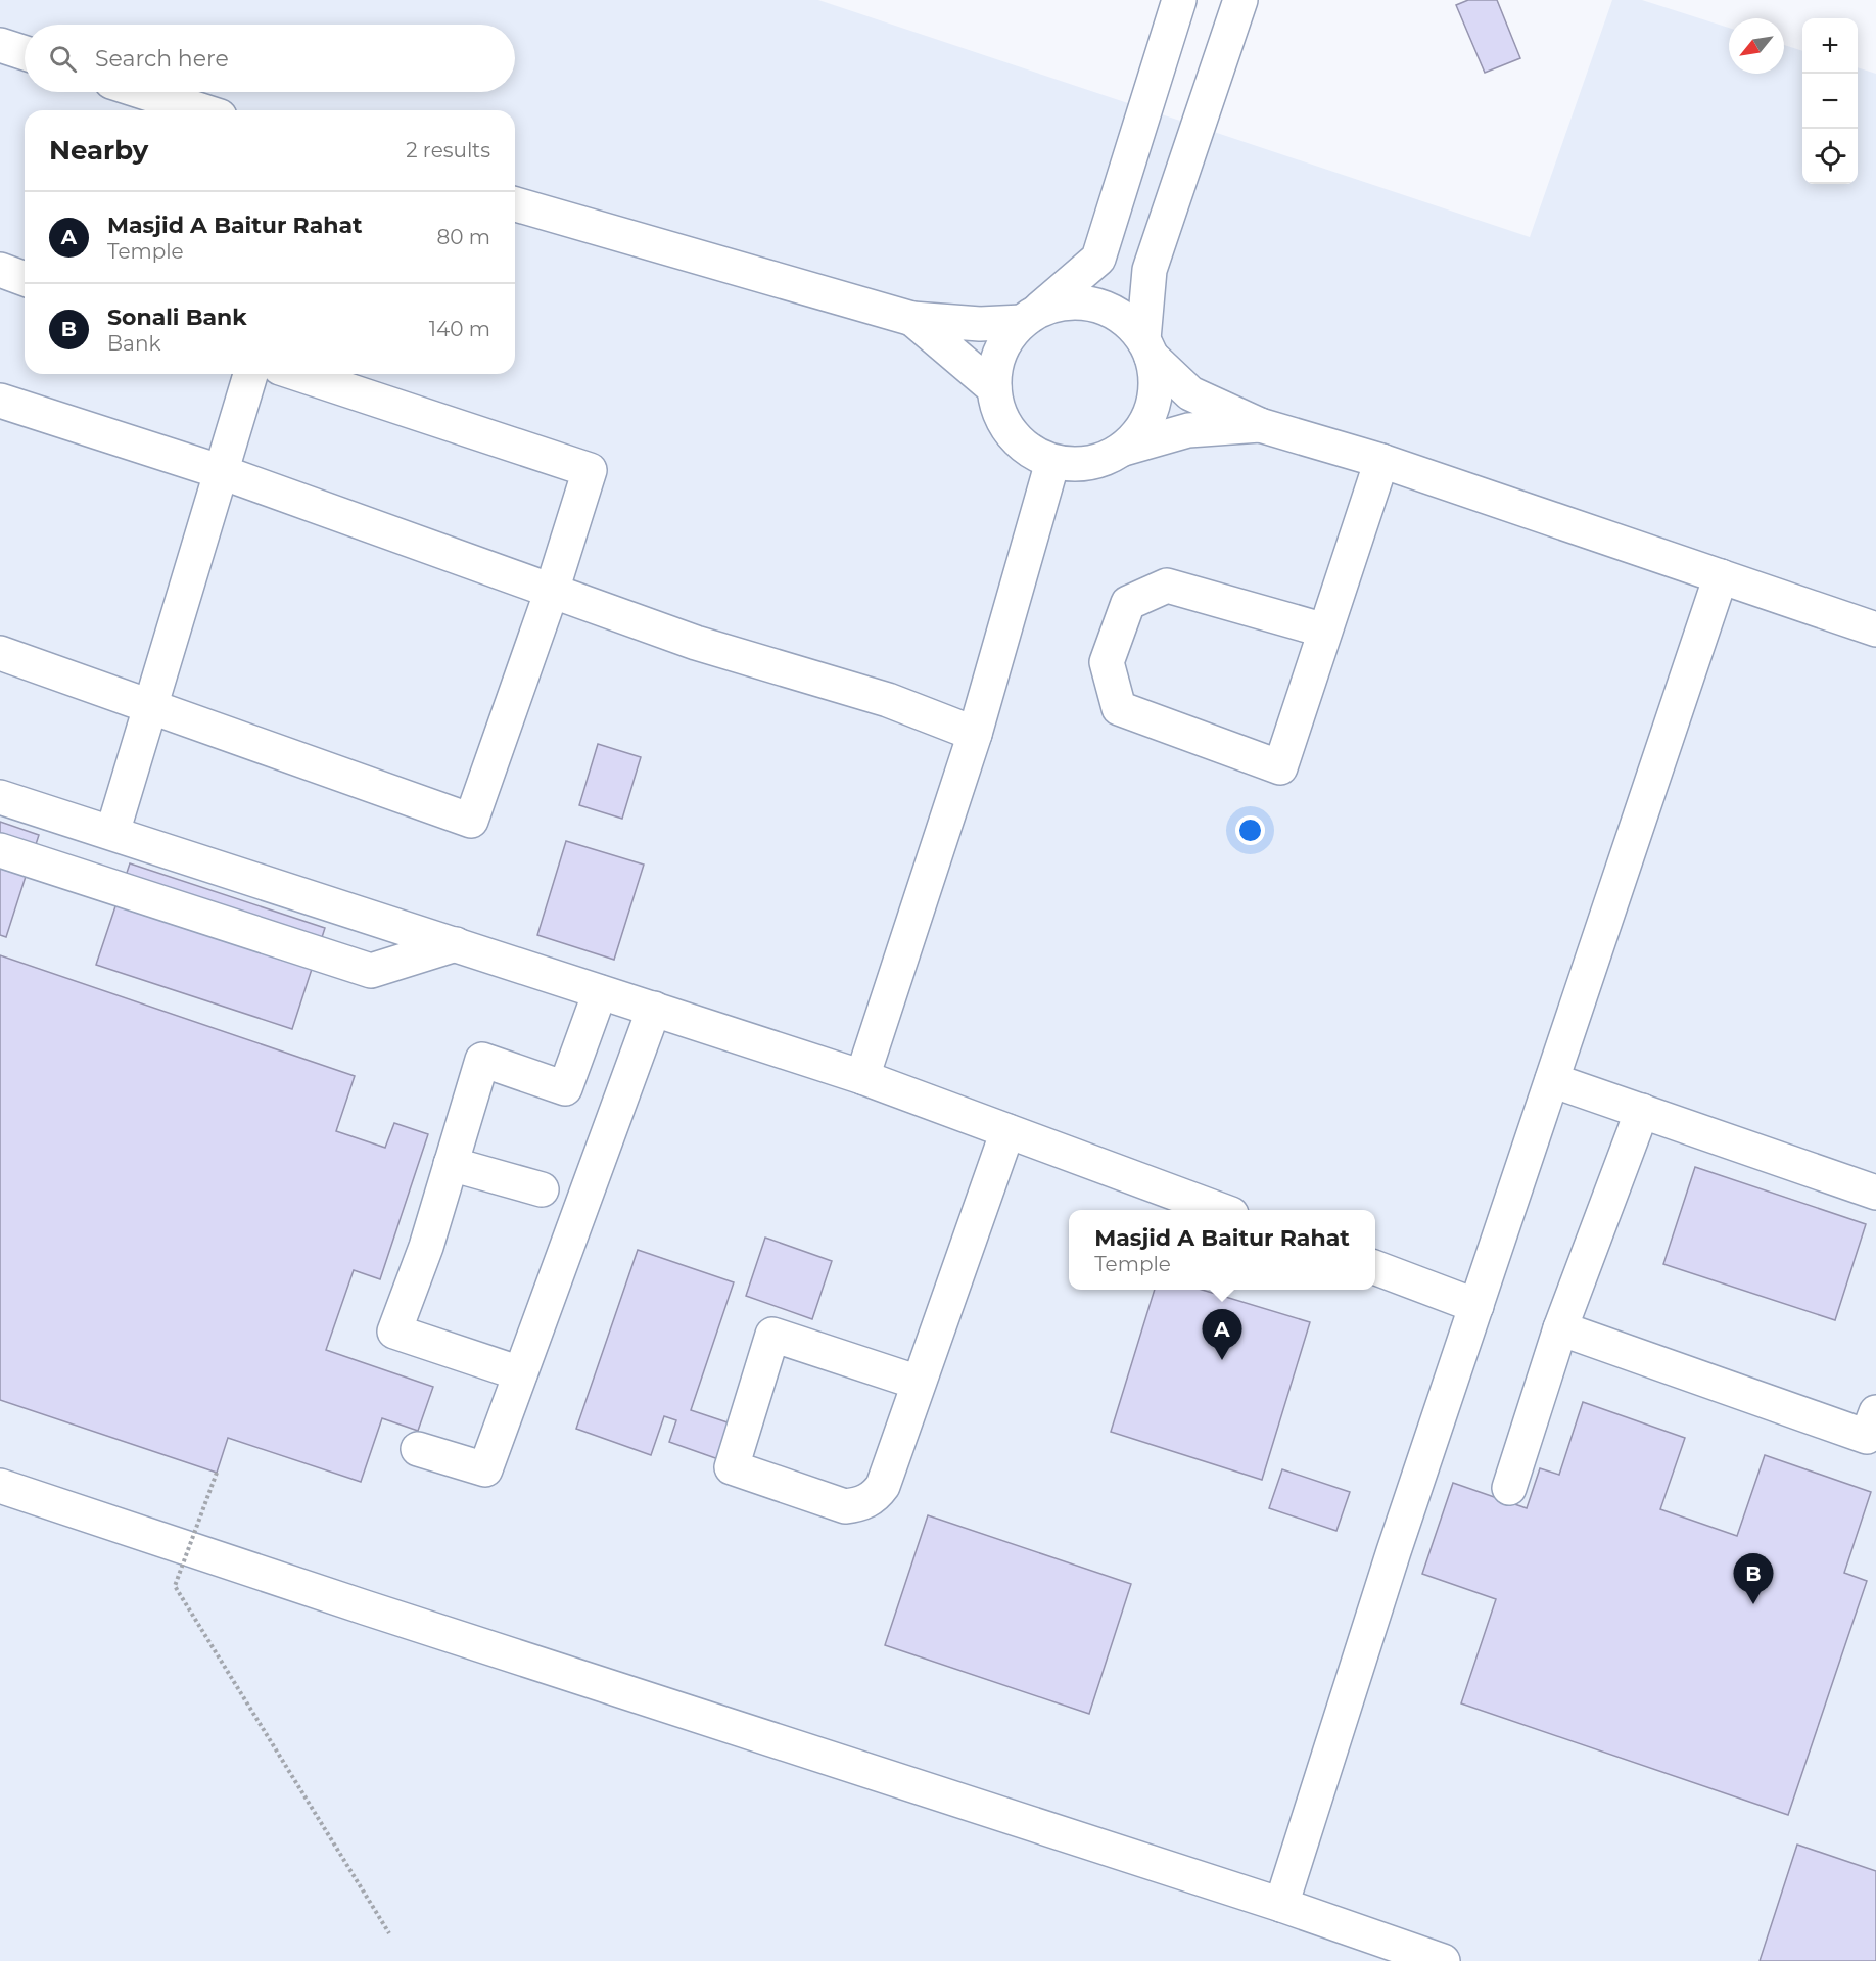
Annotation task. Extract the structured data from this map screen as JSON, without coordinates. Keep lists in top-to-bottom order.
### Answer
{
  "north": "bottom left",
  "page": {
    "map_buttons": ["+", "−"],
    "search": "Search here",
    "heading": ["Nearby", "2 results"],
    "list": [
      {
        "mark": "A",
        "name": "Masjid A Baitur Rahat",
        "note": "Temple",
        "value": "80 m"
      },
      {
        "mark": "B",
        "name": "Sonali Bank",
        "note": "Bank",
        "value": "140 m"
      }
    ],
    "popup": ["Masjid A Baitur Rahat", "Temple"],
    "pins": ["A", "B"]
  }
}
